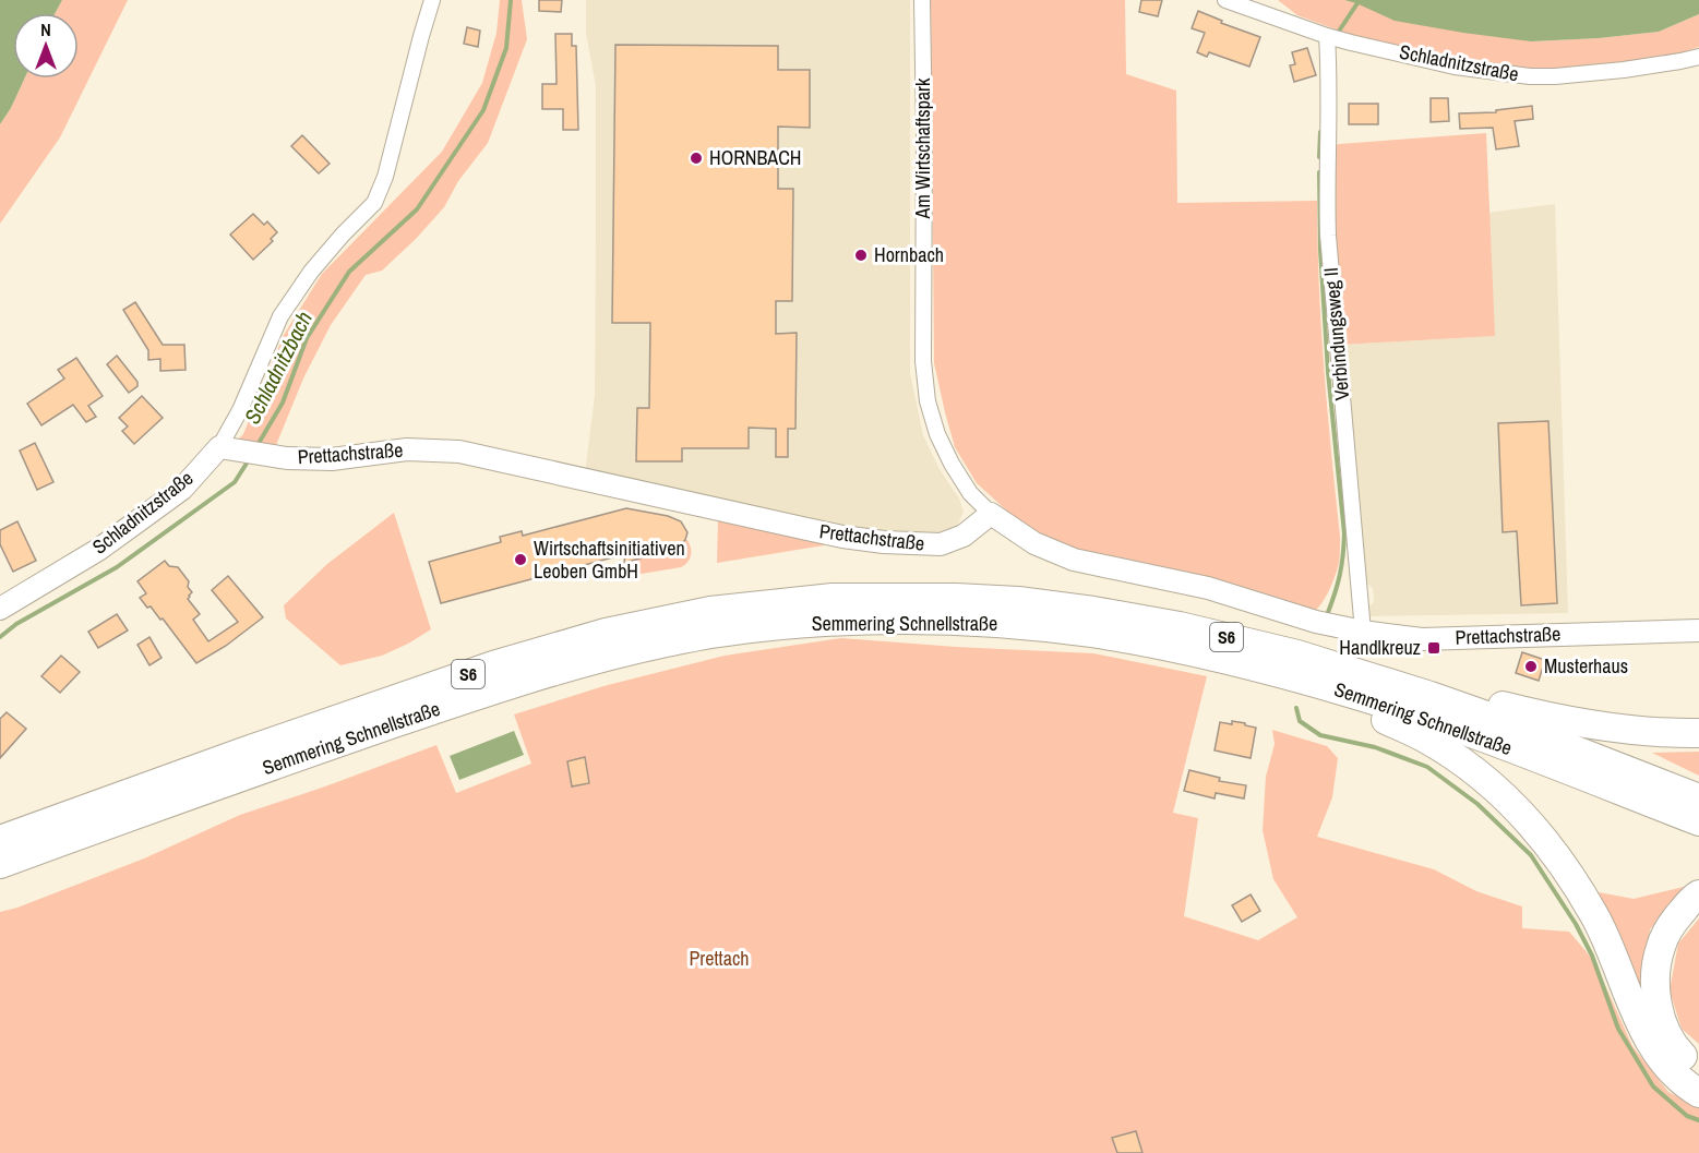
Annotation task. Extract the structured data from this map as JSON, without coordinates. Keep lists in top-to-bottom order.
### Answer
{
  "streets": {
    "highway": ["Semmering Schnellstraße", "S6"],
    "street": [
      "Schladnitzstraße",
      "Am Wirtschaftspark",
      "Verbindungsweg II",
      "Prettachstraße"
    ]
  },
  "crossings": [
    ["Schladnitzstraße", "Verbindungsweg II"],
    ["Schladnitzstraße", "Prettachstraße"],
    ["Am Wirtschaftspark", "Prettachstraße"],
    ["Verbindungsweg II", "Prettachstraße"]
  ],
  "water": ["Schladnitzbach"],
  "parks": ["Prettach"],
  "places": {
    "other": [
      "HORNBACH",
      "Hornbach",
      "Wirtschaftsinitiativen Leoben GmbH",
      "Musterhaus"
    ],
    "transit": ["Handlkreuz"]
  },
  "north": "top"
}
